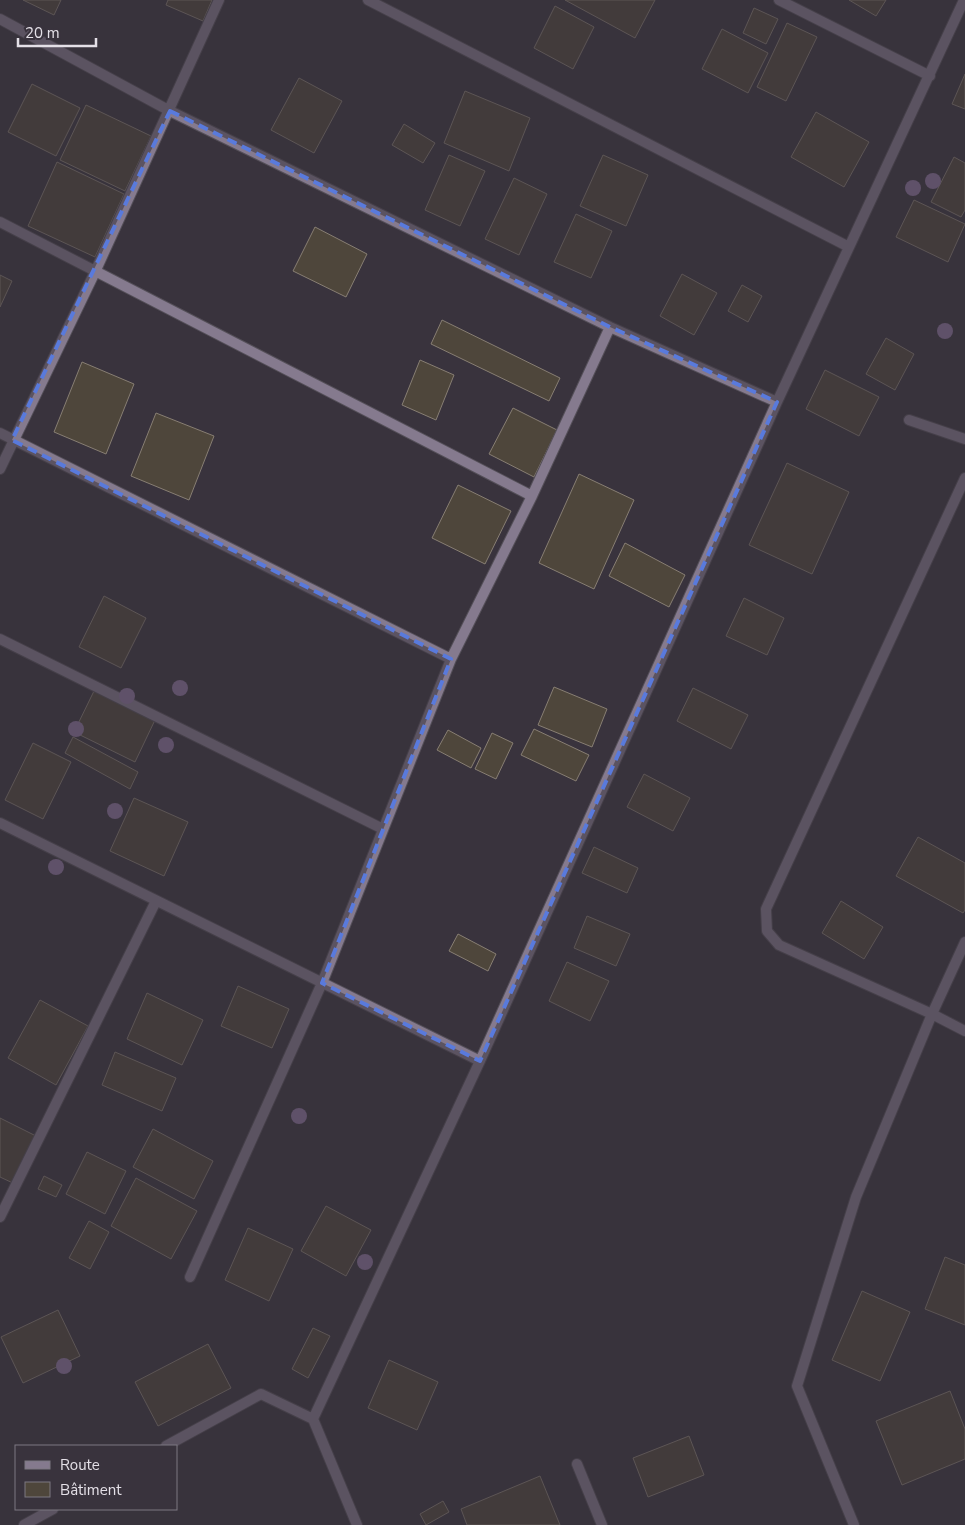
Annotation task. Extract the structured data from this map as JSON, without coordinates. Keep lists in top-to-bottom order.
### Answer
{
  "legend": ["Route", "Bâtiment"],
  "scale_bar": "20 m"
}
